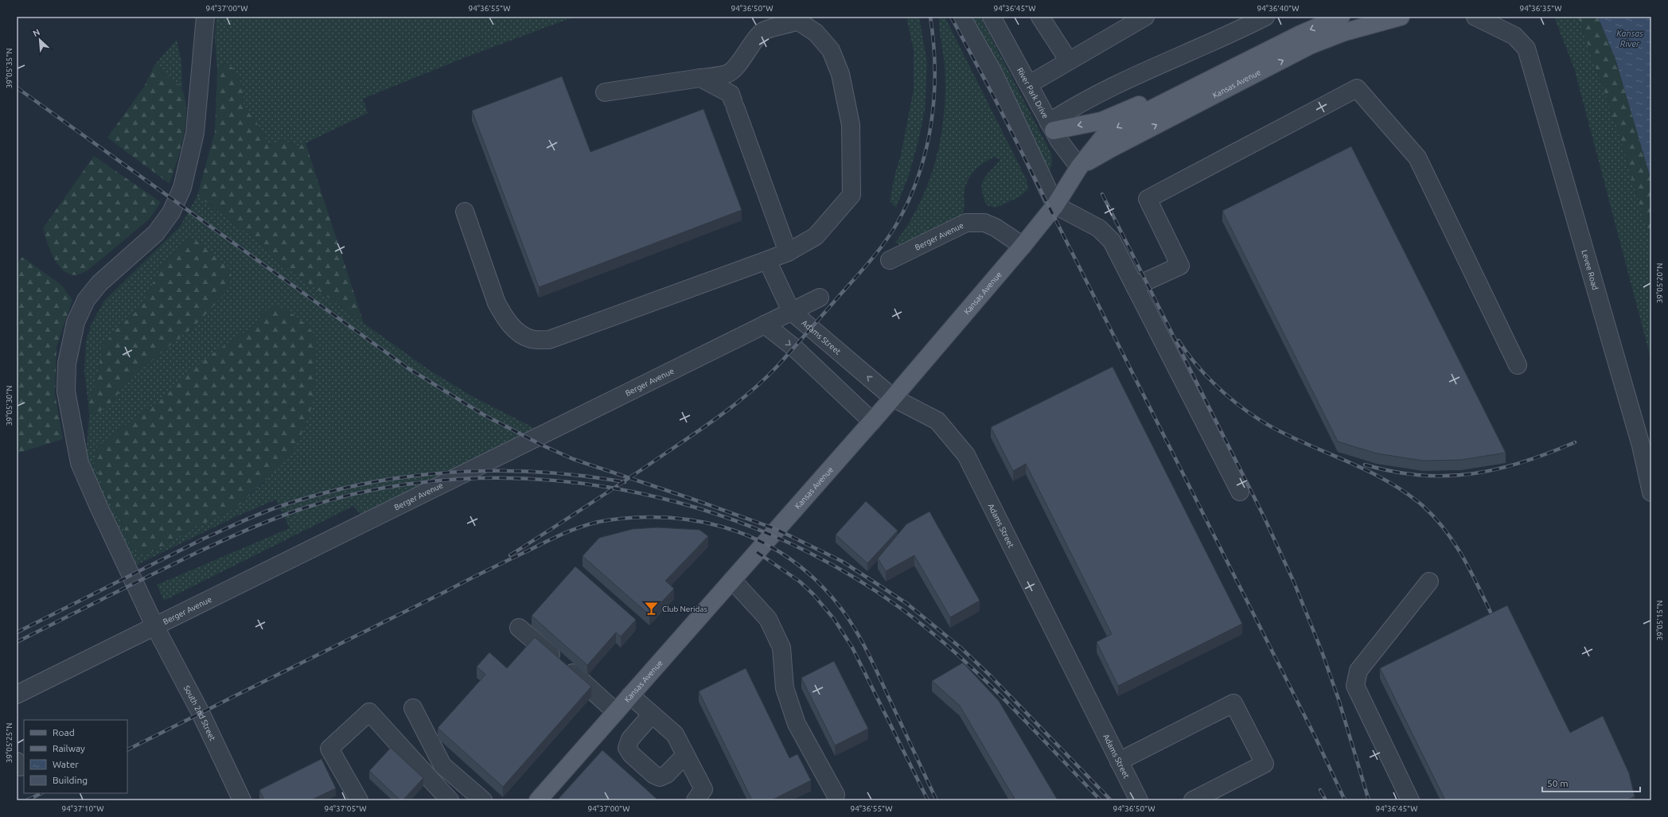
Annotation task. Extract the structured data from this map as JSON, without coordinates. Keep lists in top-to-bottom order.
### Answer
{
  "streets": {
    "main road": ["Kansas Avenue"],
    "street": [
      "River Park Drive",
      "Berger Avenue",
      "Levee Road",
      "Adams Street",
      "South 2nd Street"
    ]
  },
  "crossings": [
    ["Kansas Avenue", "River Park Drive"],
    ["Kansas Avenue", "Berger Avenue"],
    ["Kansas Avenue", "Adams Street"],
    ["Berger Avenue", "Adams Street"],
    ["Berger Avenue", "South 2nd Street"]
  ],
  "water": ["Kansas River"],
  "places": {
    "bar": ["Club Neridas"]
  },
  "legend": [
    "Road",
    "Railway",
    "Water",
    "Building"
  ],
  "scale_bar": "50 m",
  "north": "top left",
  "coordinates": [
    "94°37'00\"W",
    "94°36'55\"W",
    "94°36'50\"W",
    "94°36'45\"W",
    "94°36'40\"W",
    "94°36'35\"W",
    "39°05'35\"N",
    "39°05'20\"N",
    "39°05'30\"N",
    "39°05'15\"N",
    "39°05'25\"N",
    "94°37'10\"W",
    "94°37'05\"W"
  ]
}
